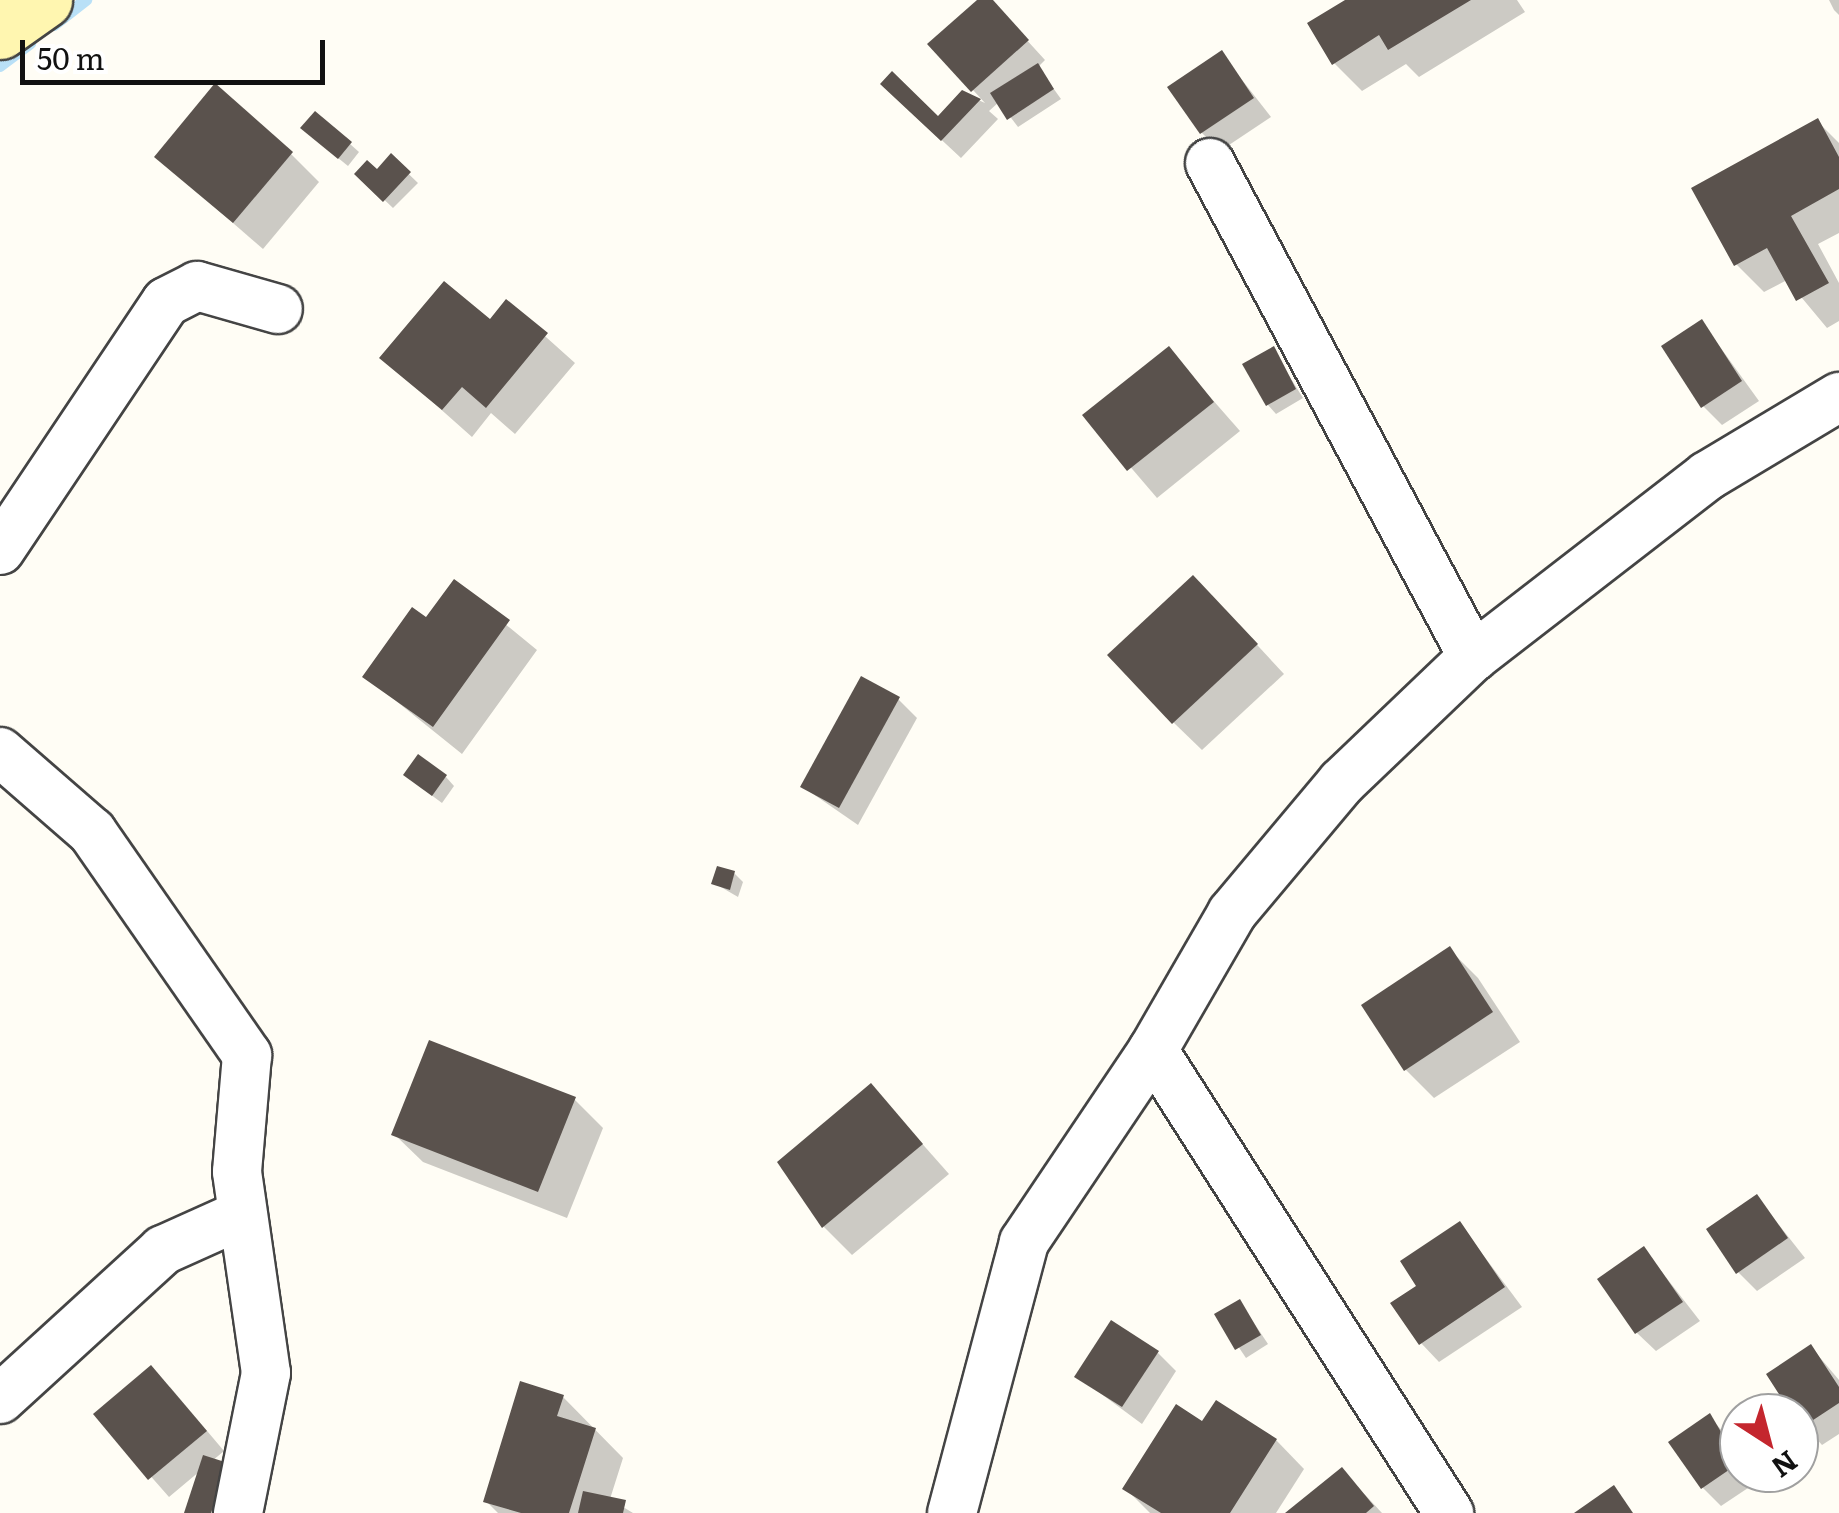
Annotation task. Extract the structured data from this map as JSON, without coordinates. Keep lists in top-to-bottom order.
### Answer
{
  "scale_bar": "50 m",
  "north": "bottom right"
}
